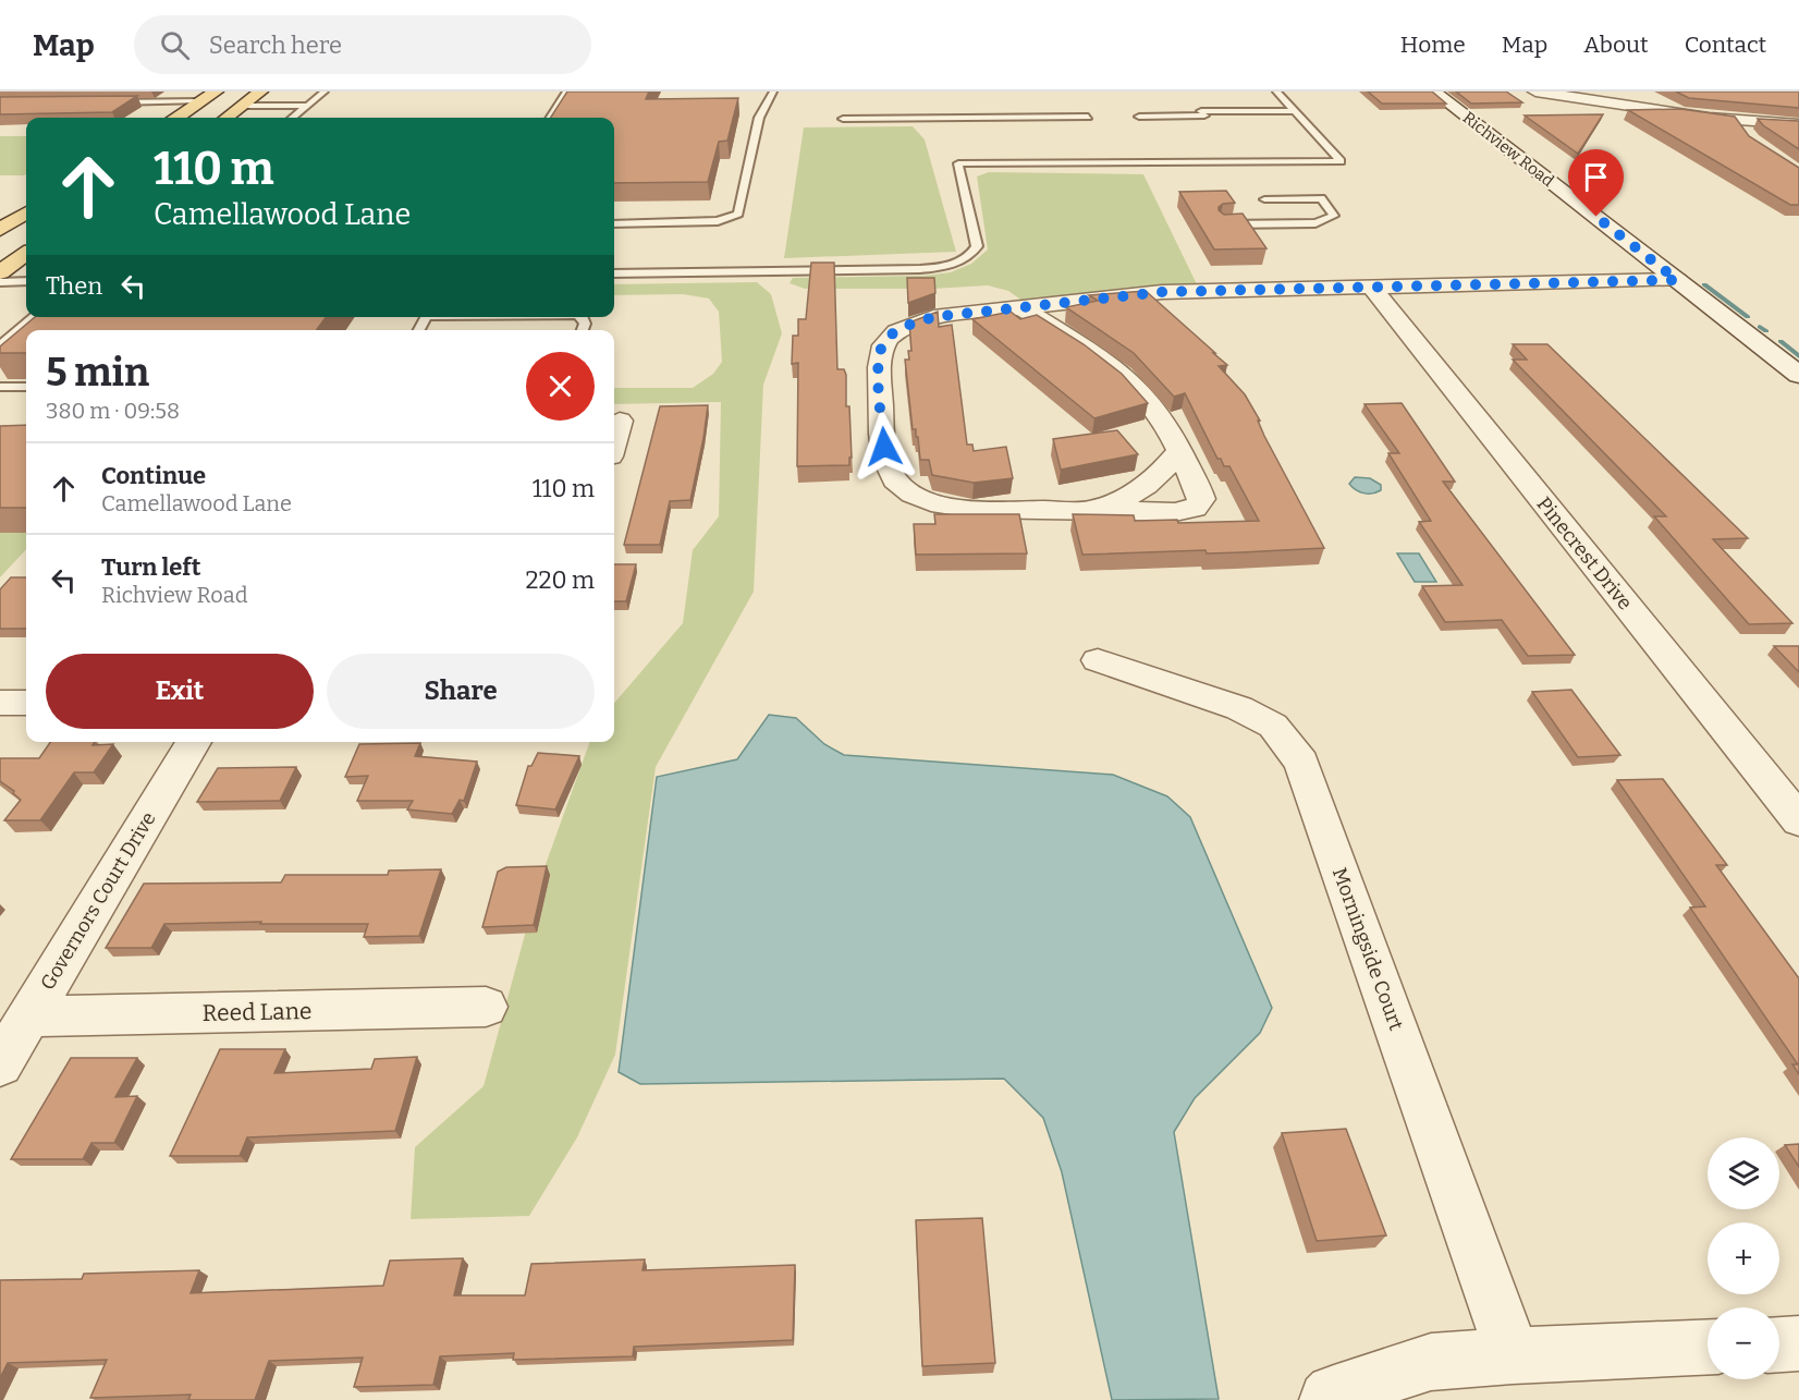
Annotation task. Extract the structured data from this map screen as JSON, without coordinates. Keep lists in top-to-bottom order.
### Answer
{
  "streets": {
    "street": [
      "Richview Road",
      "Pinecrest Drive",
      "Governors Court Drive",
      "Morningside Court",
      "Reed Lane"
    ]
  },
  "crossings": [
    ["Governors Court Drive", "Reed Lane"]
  ],
  "page": {
    "header": "Map",
    "search": "Search here",
    "nav": [
      "Home",
      "Map",
      "About",
      "Contact"
    ],
    "turn": ["110 m", "Camellawood Lane"],
    "then": "Then",
    "heading": ["5 min", "380 m · 09:58"],
    "list": [
      {
        "name": "Continue",
        "note": "Camellawood Lane",
        "value": "110 m"
      },
      {
        "name": "Turn left",
        "note": "Richview Road",
        "value": "220 m"
      }
    ],
    "buttons": ["Exit", "Share"],
    "map_buttons": ["+", "−"]
  }
}
